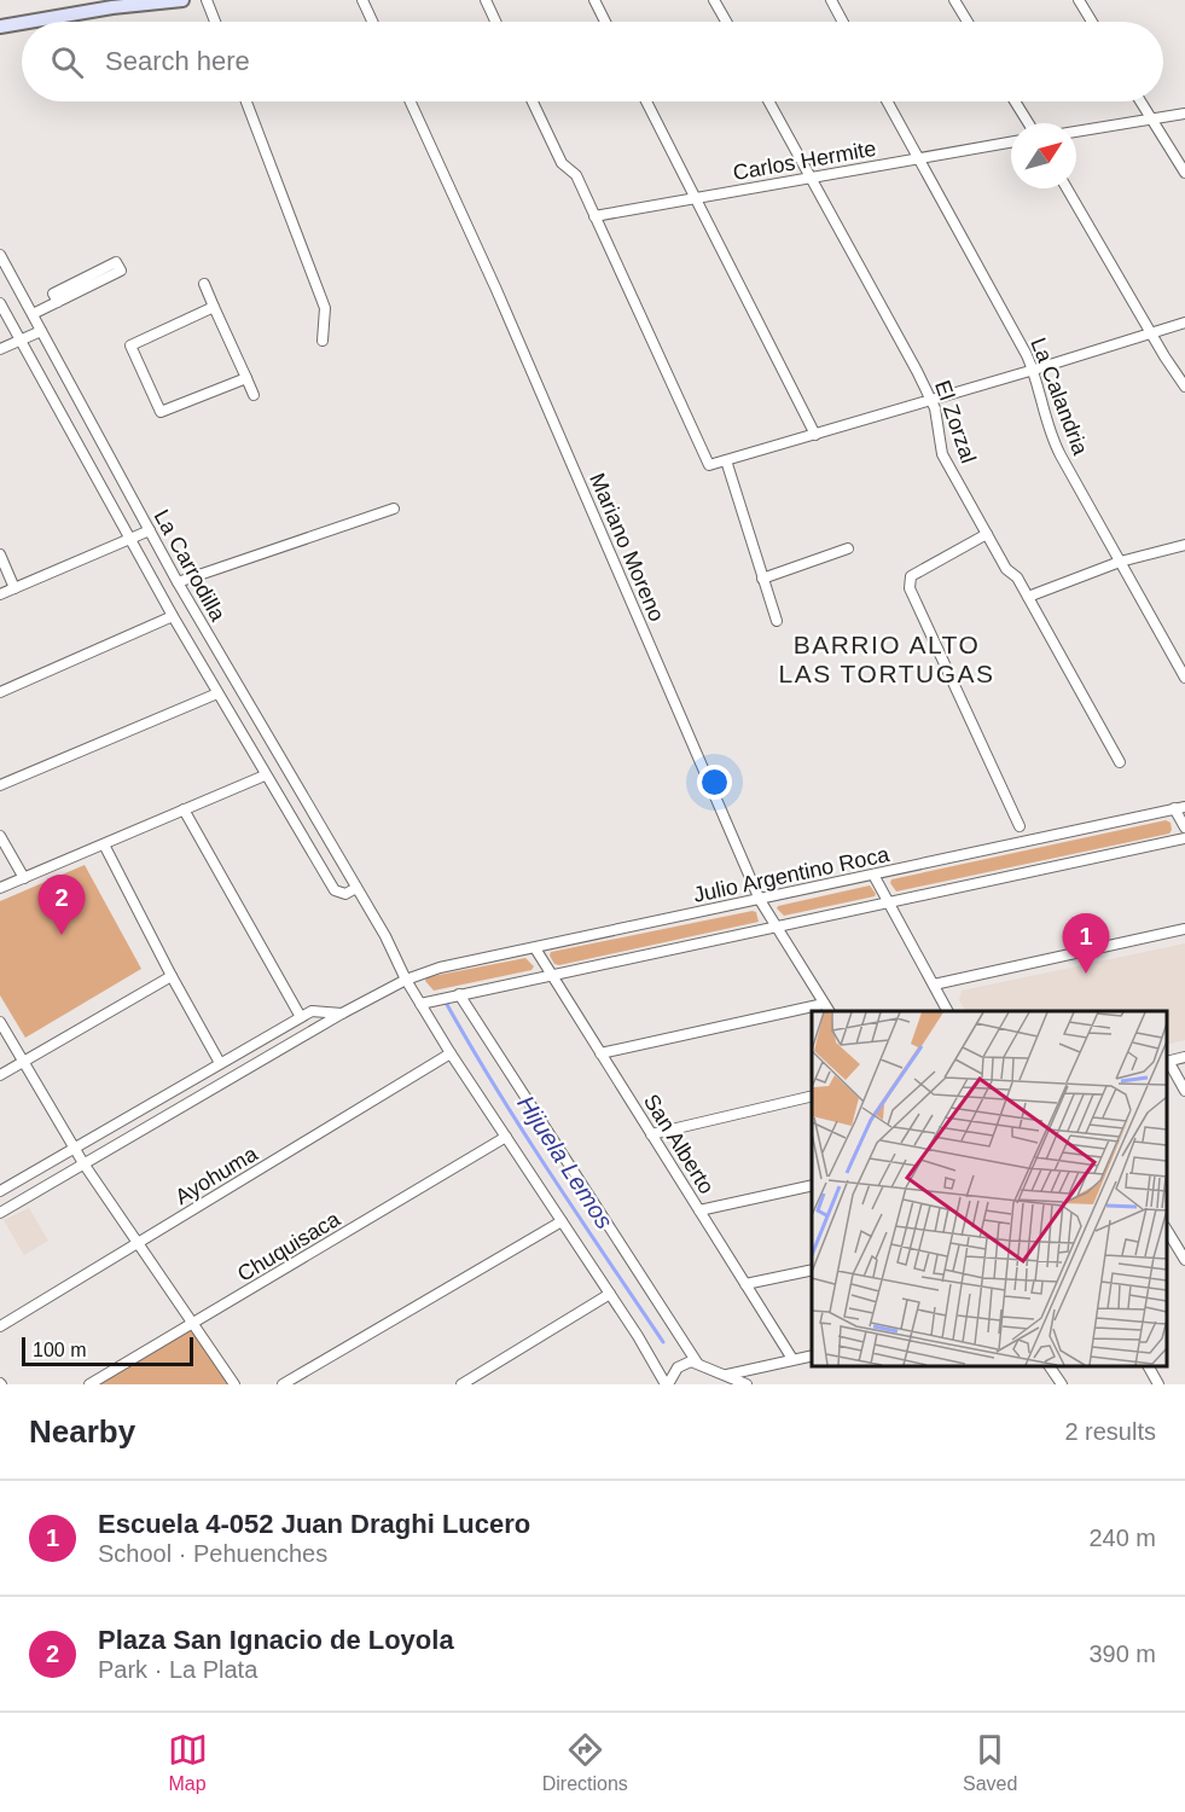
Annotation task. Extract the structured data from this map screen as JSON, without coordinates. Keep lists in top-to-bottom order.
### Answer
{
  "streets": {
    "street": [
      "Carlos Hermite",
      "La Calandria",
      "El Zorzal",
      "Mariano Moreno",
      "La Carrodilla",
      "Julio Argentino Roca",
      "San Alberto",
      "Ayohuma",
      "Chuquisaca"
    ]
  },
  "crossings": [
    ["Carlos Hermite", "La Calandria"],
    ["Carlos Hermite", "El Zorzal"],
    ["Mariano Moreno", "Julio Argentino Roca"],
    ["La Carrodilla", "Julio Argentino Roca"],
    ["La Carrodilla", "Ayohuma"],
    ["La Carrodilla", "Chuquisaca"],
    ["Julio Argentino Roca", "San Alberto"]
  ],
  "districts": ["BARRIO ALTO LAS TORTUGAS"],
  "water": ["Hijuela Lemos"],
  "scale_bar": "100 m",
  "north": "top right",
  "page": {
    "search": "Search here",
    "pins": ["2", "1"],
    "scale": "100 m",
    "heading": ["Nearby", "2 results"],
    "list": [
      {
        "mark": "1",
        "name": "Escuela 4-052 Juan Draghi Lucero",
        "note": "School · Pehuenches",
        "value": "240 m"
      },
      {
        "mark": "2",
        "name": "Plaza San Ignacio de Loyola",
        "note": "Park · La Plata",
        "value": "390 m"
      }
    ],
    "nav": ["Map", "Directions", "Saved"]
  }
}
